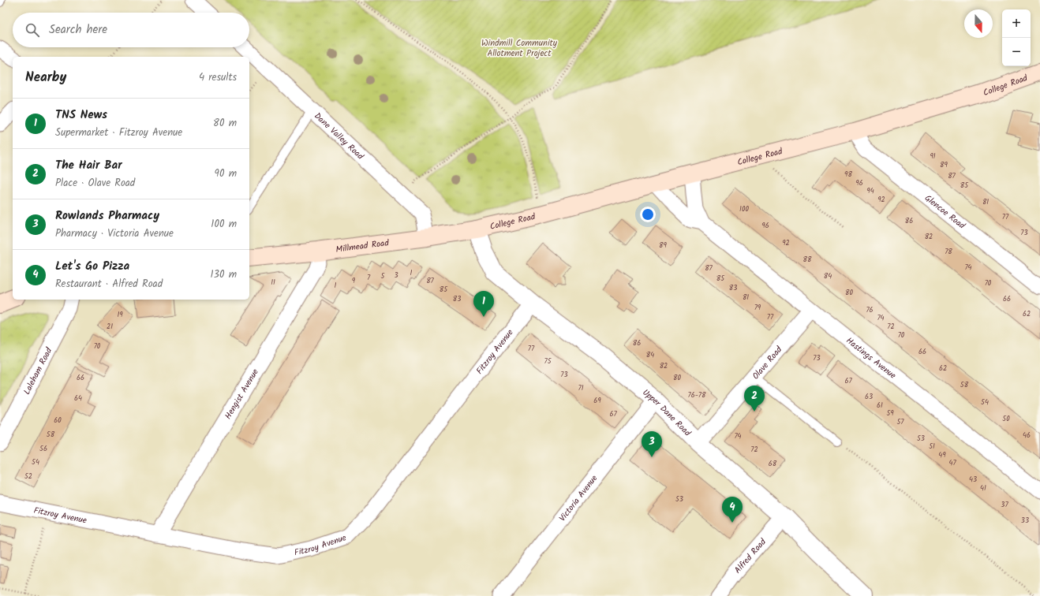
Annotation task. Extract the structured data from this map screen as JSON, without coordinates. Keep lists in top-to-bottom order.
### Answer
{
  "streets": {
    "main road": ["College Road", "Millmead Road"],
    "street": [
      "Dane Valley Road",
      "Glencoe Road",
      "Fitzroy Avenue",
      "Hastings Avenue",
      "Olave Road",
      "Laleham Road",
      "Hengist Avenue",
      "Upper Dane Road",
      "Victoria Avenue",
      "Alfred Road"
    ]
  },
  "crossings": [
    ["College Road", "Glencoe Road"],
    ["College Road", "Millmead Road"],
    ["College Road", "Hastings Avenue"],
    ["College Road", "Upper Dane Road"],
    ["Dane Valley Road", "Millmead Road"],
    ["Millmead Road", "Hengist Avenue"],
    ["Millmead Road", "Upper Dane Road"],
    ["Fitzroy Avenue", "Hengist Avenue"],
    ["Fitzroy Avenue", "Upper Dane Road"],
    ["Hastings Avenue", "Olave Road"],
    ["Olave Road", "Upper Dane Road"],
    ["Upper Dane Road", "Victoria Avenue"],
    ["Upper Dane Road", "Alfred Road"]
  ],
  "parks": ["Windmill Community Allotment Project"],
  "house_numbers": [
    "91",
    "89",
    "98",
    "87",
    "96",
    "85",
    "94",
    "92",
    "81",
    "100",
    "77",
    "86",
    "96",
    "73",
    "82",
    "92",
    "89",
    "78",
    "88",
    "74",
    "87",
    "1",
    "3",
    "5",
    "84",
    "7",
    "85",
    "9",
    "87",
    "11",
    "70",
    "1",
    "83",
    "85",
    "80",
    "81",
    "83",
    "66",
    "79",
    "76",
    "62",
    "19",
    "77",
    "74",
    "21",
    "72",
    "70",
    "86",
    "70",
    "77",
    "66",
    "84",
    "73",
    "75",
    "82",
    "62",
    "73",
    "66",
    "80",
    "67",
    "58",
    "71",
    "76-78",
    "63",
    "64",
    "69",
    "54",
    "61",
    "59",
    "67",
    "50",
    "60",
    "57",
    "58",
    "46",
    "74",
    "53",
    "51",
    "56",
    "72",
    "49",
    "54",
    "47",
    "68",
    "52",
    "43",
    "41",
    "53",
    "37",
    "33"
  ],
  "north": "bottom",
  "page": {
    "map_buttons": ["+", "−"],
    "search": "Search here",
    "heading": ["Nearby", "4 results"],
    "list": [
      {
        "mark": "1",
        "name": "TNS News",
        "note": "Supermarket · Fitzroy Avenue",
        "value": "80 m"
      },
      {
        "mark": "2",
        "name": "The Hair Bar",
        "note": "Place · Olave Road",
        "value": "90 m"
      },
      {
        "mark": "3",
        "name": "Rowlands Pharmacy",
        "note": "Pharmacy · Victoria Avenue",
        "value": "100 m"
      },
      {
        "mark": "4",
        "name": "Let's Go Pizza",
        "note": "Restaurant · Alfred Road",
        "value": "130 m"
      }
    ],
    "pins": [
      "1",
      "2",
      "3",
      "4"
    ]
  }
}
